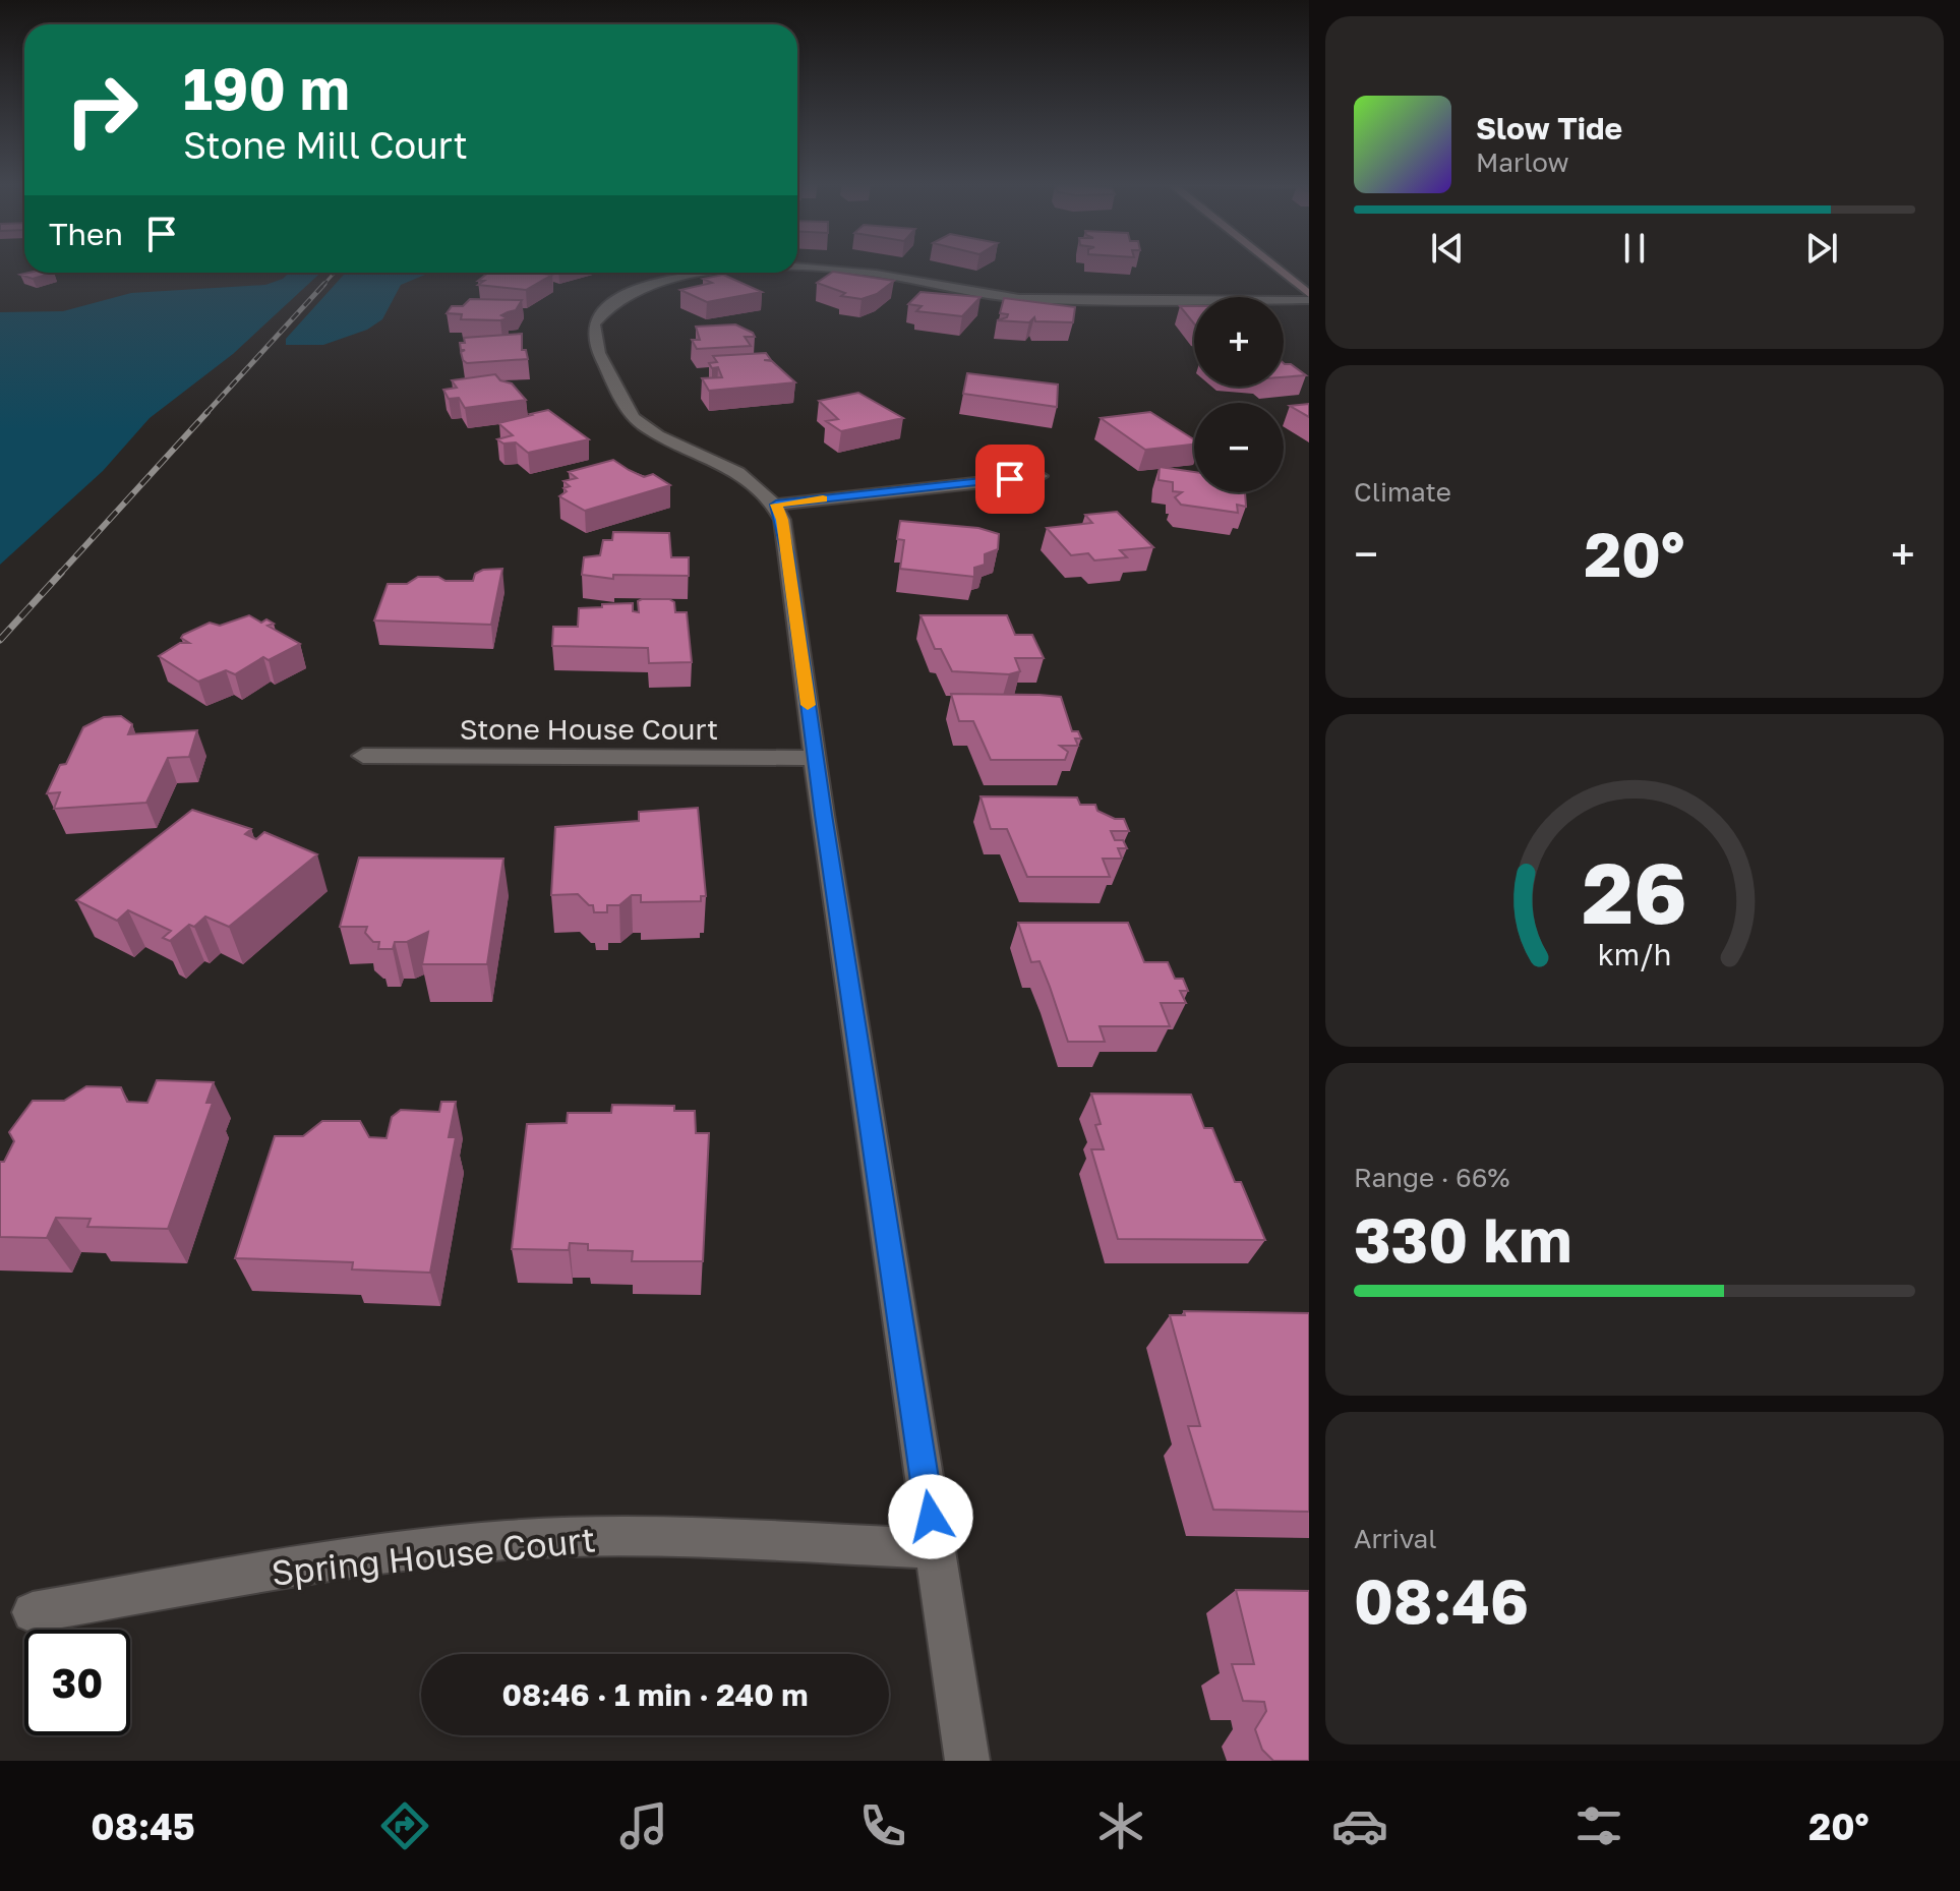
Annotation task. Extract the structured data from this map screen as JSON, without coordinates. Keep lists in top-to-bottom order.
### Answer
{
  "streets": {
    "street": ["Stone House Court", "Spring House Court"]
  },
  "page": {
    "turn": ["190 m", "Stone Mill Court"],
    "song": ["Slow Tide", "Marlow"],
    "then": "Then",
    "map_buttons": ["+", "−"],
    "tile": [
      "Climate",
      ["Range · 66%", "330 km"],
      ["Arrival", "08:46"]
    ],
    "heat": ["−", "20°", "+"],
    "limit": "30",
    "trip": "08:46 · 1 min · 240 m",
    "tabs": ["08:45", "20°"],
    "gauge": ["26", "km/h"]
  }
}
